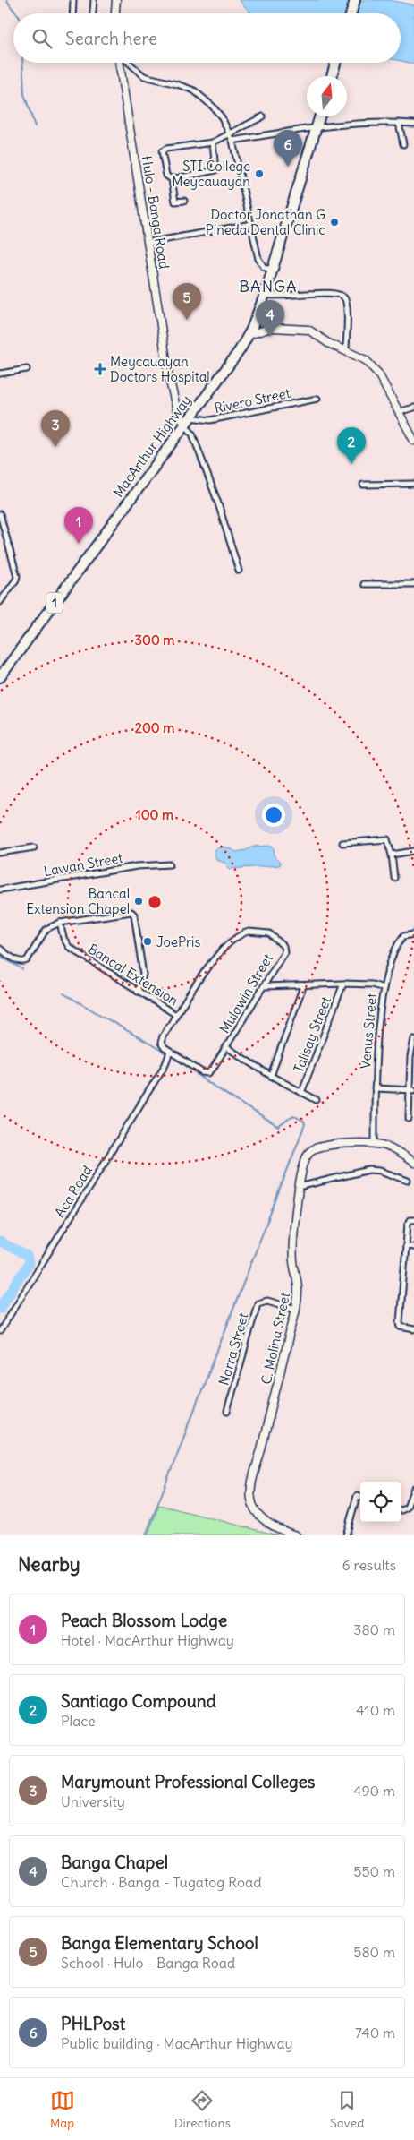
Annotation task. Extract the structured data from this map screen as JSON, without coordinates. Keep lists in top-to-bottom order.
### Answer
{
  "streets": {
    "highway": ["MacArthur Highway", "1"],
    "street": [
      "Hulo - Banga Road",
      "Rivero Street",
      "Lawan Street",
      "Bancal Extension",
      "Mulawin Street",
      "Venus Street",
      "Talisay Street",
      "Aca Road",
      "C. Molina Street",
      "Narra Street"
    ]
  },
  "crossings": [
    ["Hulo - Banga Road", "Rivero Street"],
    ["Hulo - Banga Road", "MacArthur Highway"],
    ["Rivero Street", "MacArthur Highway"],
    ["Bancal Extension", "Mulawin Street"],
    ["Bancal Extension", "Aca Road"],
    ["Venus Street", "C. Molina Street"],
    ["C. Molina Street", "Narra Street"]
  ],
  "districts": ["BANGA"],
  "places": {
    "other": [
      "STI College Meycauayan",
      "Doctor Jonathan G Pineda Dental Clinic",
      "Bancal Extension Chapel",
      "JoePris"
    ],
    "health": ["Meycauayan Doctors Hospital"]
  },
  "north": "top",
  "page": {
    "search": "Search here",
    "pins": [
      "6",
      "5",
      "4",
      "3",
      "2",
      "1"
    ],
    "heading": ["Nearby", "6 results"],
    "list": [
      {
        "mark": "1",
        "name": "Peach Blossom Lodge",
        "note": "Hotel · MacArthur Highway",
        "value": "380 m"
      },
      {
        "mark": "2",
        "name": "Santiago Compound",
        "note": "Place",
        "value": "410 m"
      },
      {
        "mark": "3",
        "name": "Marymount Professional Colleges",
        "note": "University",
        "value": "490 m"
      },
      {
        "mark": "4",
        "name": "Banga Chapel",
        "note": "Church · Banga - Tugatog Road",
        "value": "550 m"
      },
      {
        "mark": "5",
        "name": "Banga Elementary School",
        "note": "School · Hulo - Banga Road",
        "value": "580 m"
      },
      {
        "mark": "6",
        "name": "PHLPost",
        "note": "Public building · MacArthur Highway",
        "value": "740 m"
      }
    ],
    "nav": ["Map", "Directions", "Saved"]
  },
  "rings": ["300 m", "200 m", "100 m"]
}
